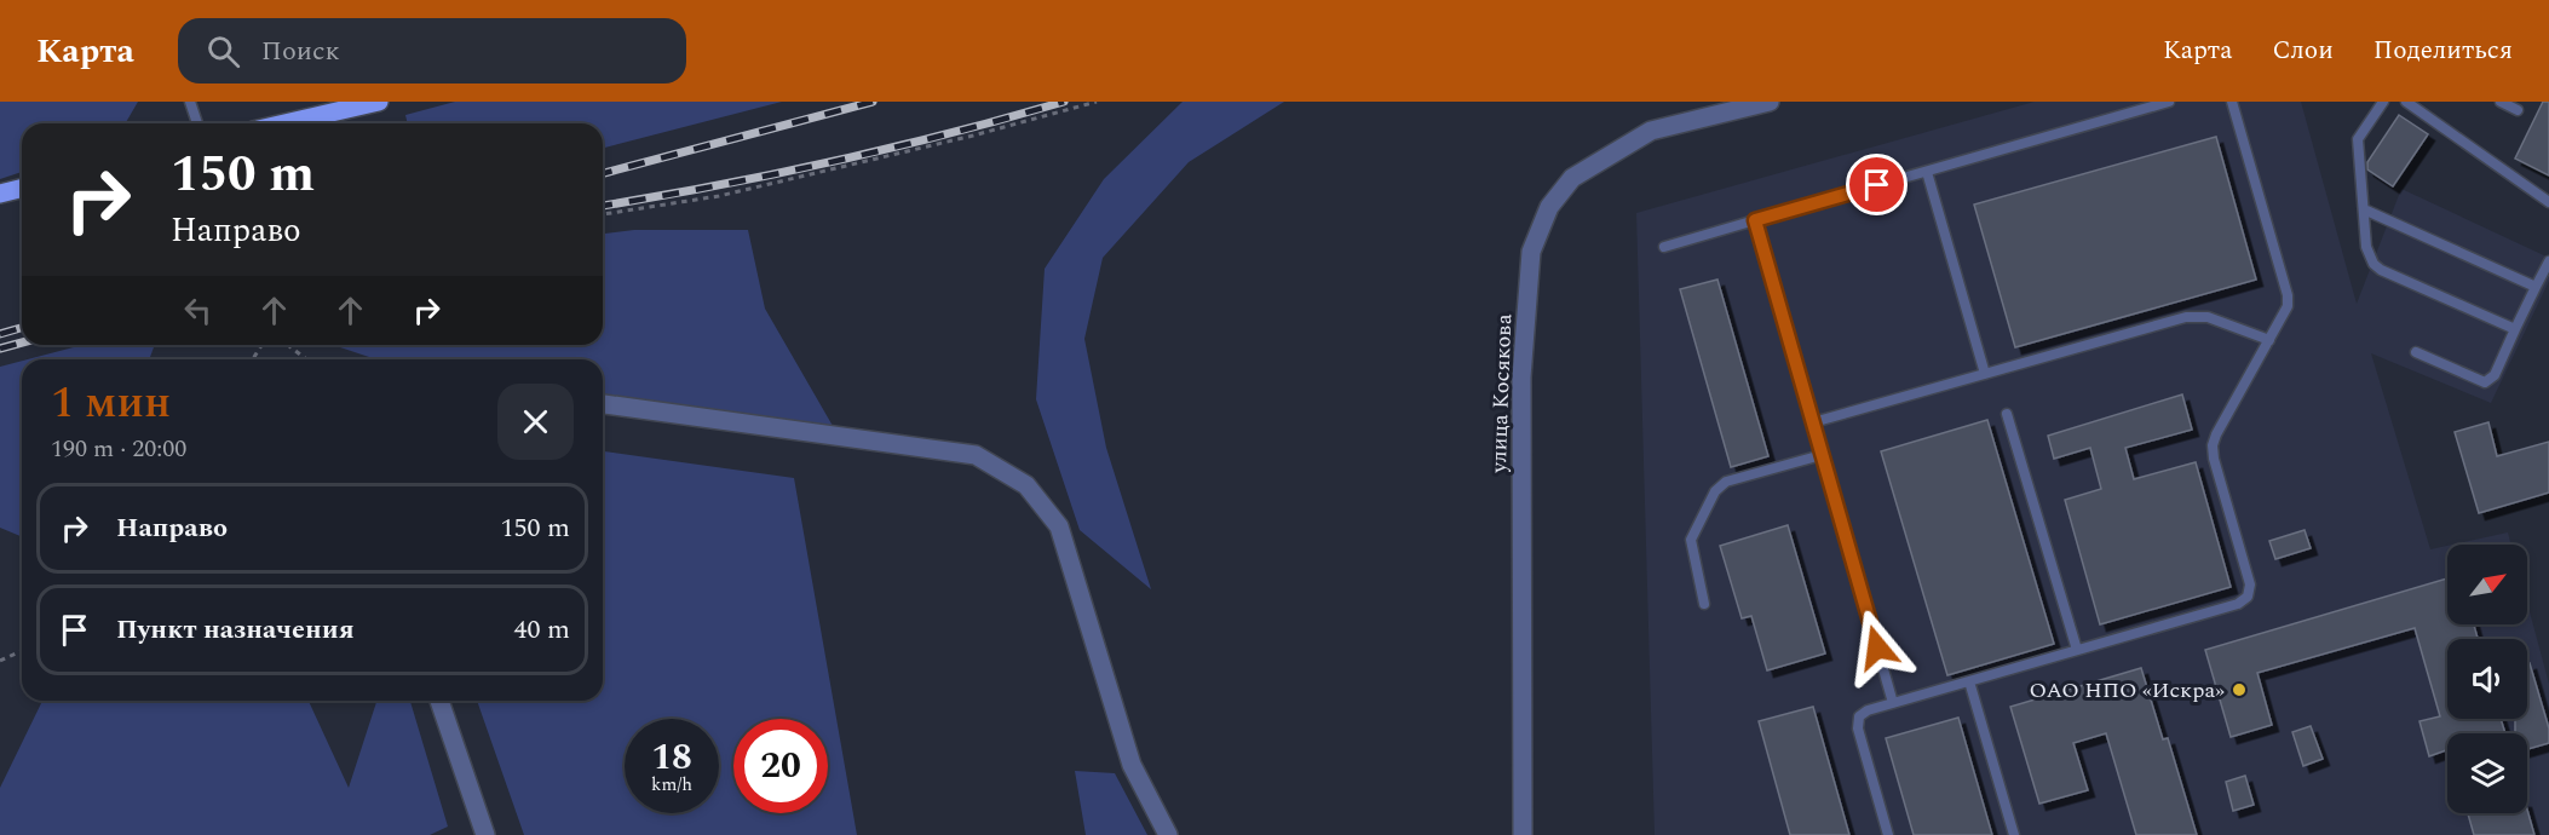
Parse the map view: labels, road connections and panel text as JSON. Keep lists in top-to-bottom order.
{
  "streets": {
    "street": ["улица Косякова"]
  },
  "places": ["ОАО НПО «Искра»"],
  "north": "top right",
  "page": {
    "header": "Карта",
    "search": "Поиск",
    "nav": ["Карта", "Слои", "Поделиться"],
    "turn": ["150 m", "Направо"],
    "heading": ["1 мин", "190 m · 20:00"],
    "list": [
      {
        "name": "Направо",
        "value": "150 m"
      },
      {
        "name": "Пункт назначения",
        "value": "40 m"
      }
    ],
    "speed": "18 km/h",
    "limit": "20"
  }
}
